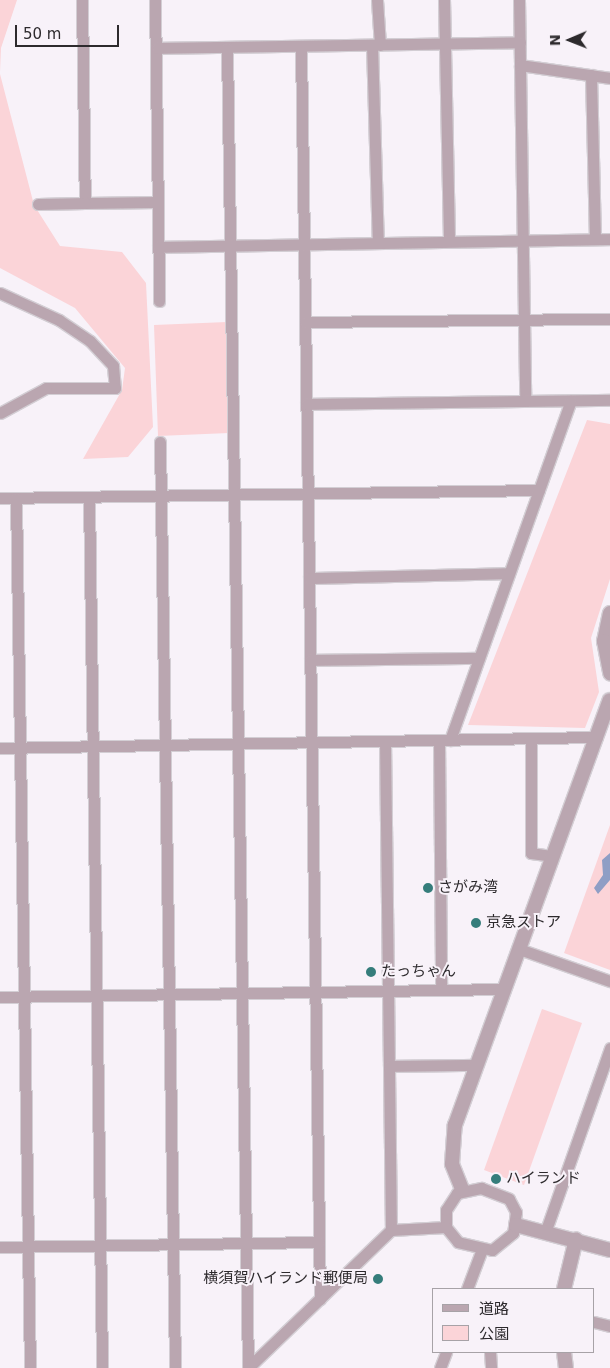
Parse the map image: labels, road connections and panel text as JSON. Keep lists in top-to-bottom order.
{
  "places": [
    "さがみ湾",
    "京急ストア",
    "たっちゃん",
    "ハイランド",
    "横須賀ハイランド郵便局"
  ],
  "legend": ["道路", "公園"],
  "scale_bar": "50 m",
  "north": "left"
}
